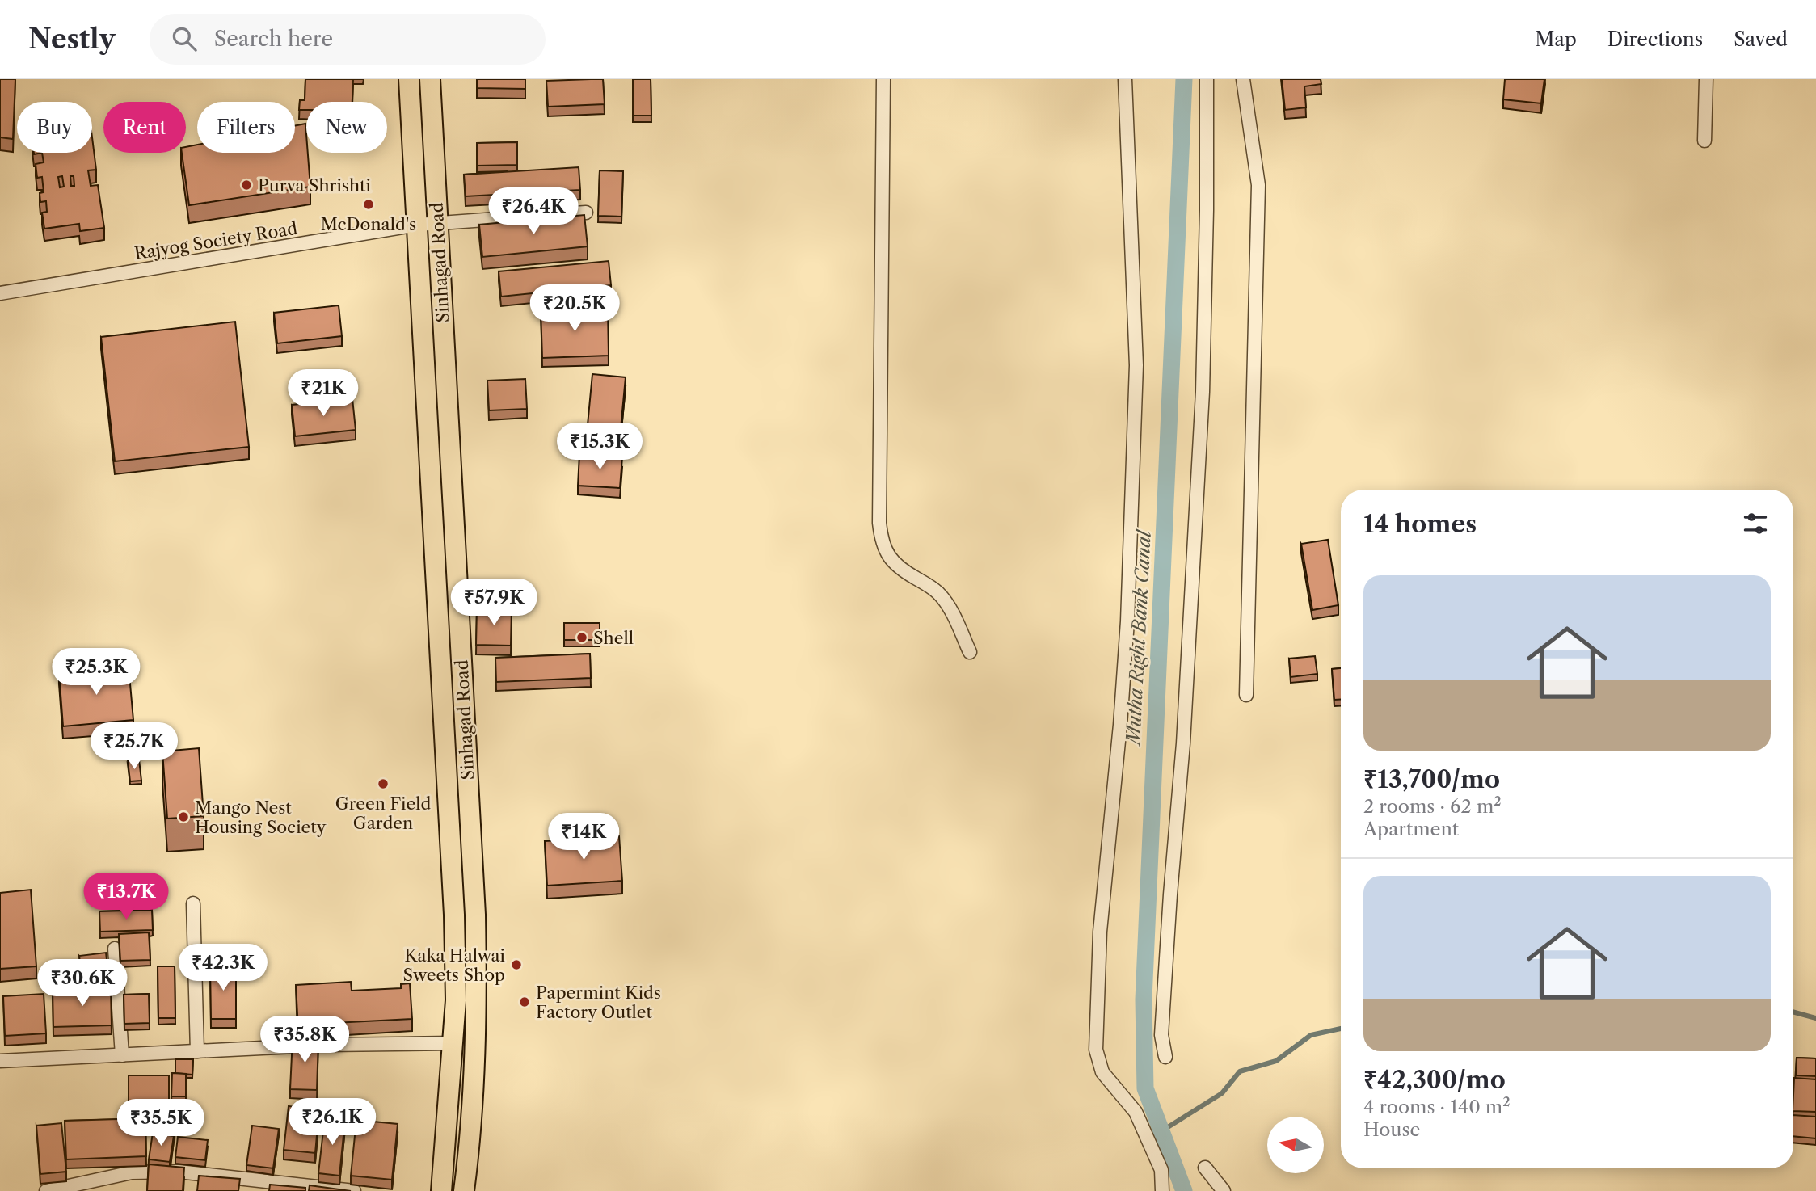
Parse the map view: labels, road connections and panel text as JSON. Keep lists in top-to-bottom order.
{
  "streets": {
    "main road": ["Sinhagad Road"],
    "street": ["Rajyog Society Road"]
  },
  "crossings": [
    ["Rajyog Society Road", "Sinhagad Road"]
  ],
  "water": ["Mutha Right Bank Canal"],
  "places": [
    "Purva Shrishti",
    "McDonald's",
    "Shell",
    "Green Field Garden",
    "Mango Nest Housing Society",
    "Kaka Halwai Sweets Shop",
    "Papermint Kids Factory Outlet"
  ],
  "north": "left",
  "page": {
    "header": "Nestly",
    "search": "Search here",
    "nav": ["Map", "Directions", "Saved"],
    "chip": [
      "Buy",
      "Rent",
      "Filters",
      "New"
    ],
    "price": [
      "₹26.4K",
      "₹20.5K",
      "₹21K",
      "₹15.3K",
      "₹57.9K",
      "₹25.3K",
      "₹25.7K",
      "₹14K",
      "₹13.7K",
      "₹42.3K",
      "₹30.6K",
      "₹35.8K",
      "₹26.1K",
      "₹35.5K"
    ],
    "heading": "14 homes",
    "list": [
      {
        "name": "₹13,700/mo",
        "note": "2 rooms · 62 m² · Apartment"
      },
      {
        "name": "₹42,300/mo",
        "note": "4 rooms · 140 m² · House"
      }
    ]
  }
}
